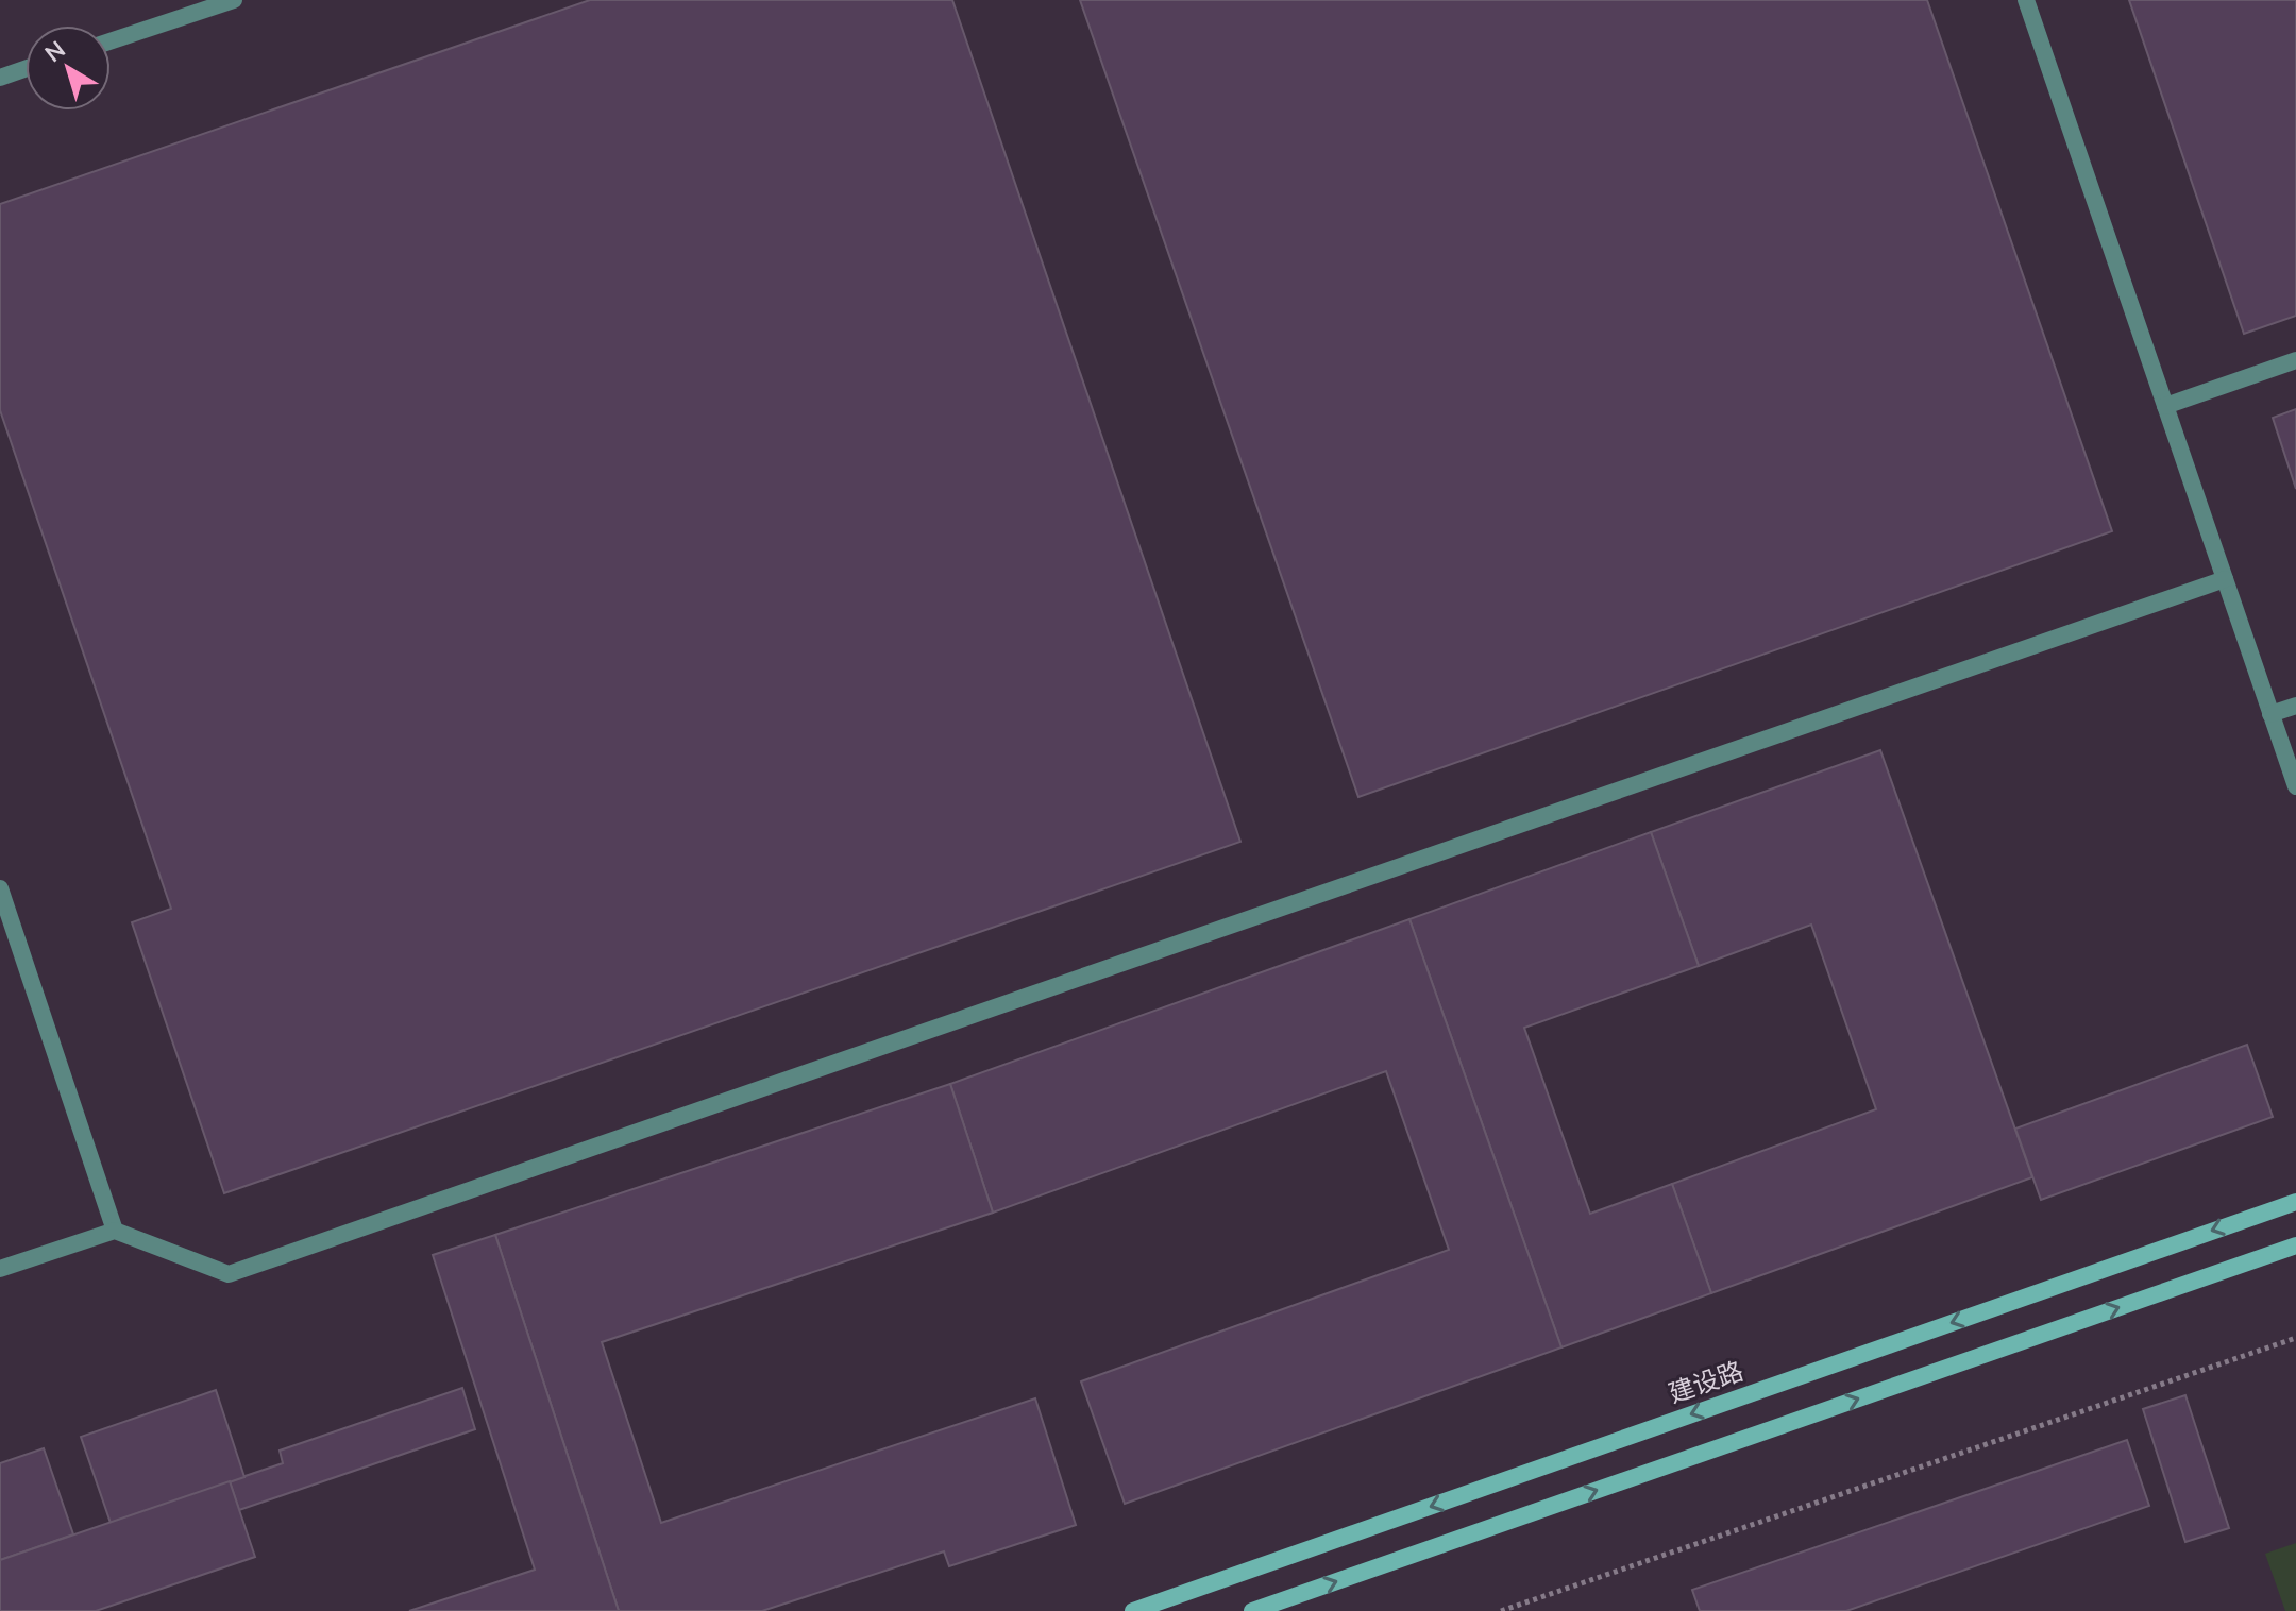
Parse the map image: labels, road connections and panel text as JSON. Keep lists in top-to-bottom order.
{
  "streets": {
    "street": ["建设路"]
  },
  "north": "top left"
}
